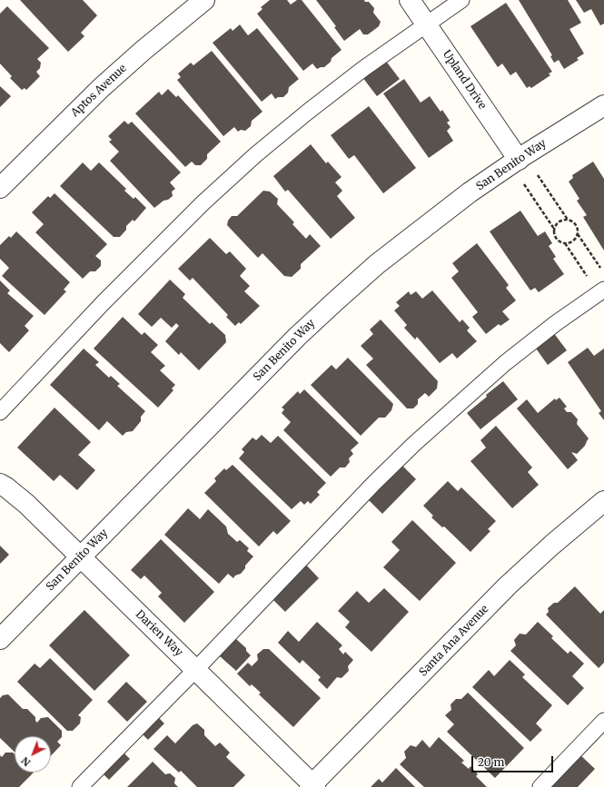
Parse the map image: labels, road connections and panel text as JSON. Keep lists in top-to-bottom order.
{
  "streets": {
    "street": [
      "Upland Drive",
      "Aptos Avenue",
      "San Benito Way",
      "Darien Way",
      "Santa Ana Avenue"
    ]
  },
  "crossings": [
    ["Upland Drive", "San Benito Way"],
    ["San Benito Way", "Darien Way"],
    ["Darien Way", "Santa Ana Avenue"]
  ],
  "scale_bar": "20 m",
  "north": "bottom left"
}
